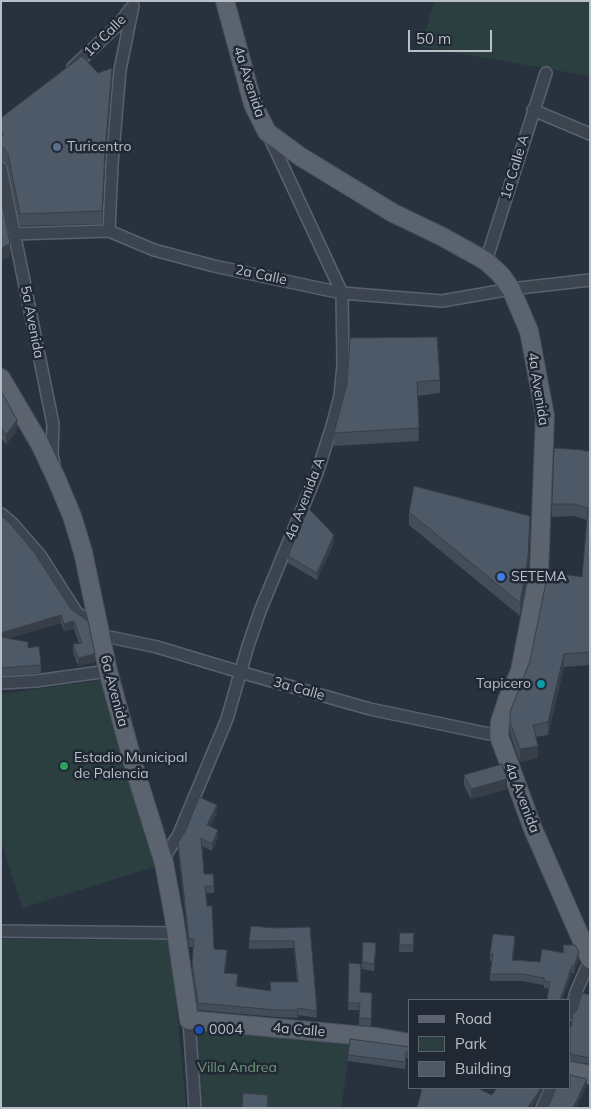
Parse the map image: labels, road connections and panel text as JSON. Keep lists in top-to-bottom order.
{
  "streets": {
    "main road": ["4a Avenida", "6a Avenida", "4a Calle"],
    "street": [
      "1a Calle",
      "1a Calle A",
      "2a Calle",
      "5a Avenida",
      "4a Avenida A",
      "3a Calle"
    ]
  },
  "crossings": [
    ["4a Avenida", "1a Calle A"],
    ["4a Avenida", "2a Calle"],
    ["4a Avenida", "4a Avenida A"],
    ["4a Avenida", "3a Calle"],
    ["2a Calle", "5a Avenida"],
    ["2a Calle", "4a Avenida A"],
    ["5a Avenida", "6a Avenida"],
    ["4a Avenida A", "3a Calle"],
    ["4a Avenida A", "6a Avenida"],
    ["3a Calle", "6a Avenida"],
    ["6a Avenida", "4a Calle"]
  ],
  "parks": ["Villa Andrea"],
  "places": [
    "Turicentro",
    "SETEMA",
    "Tapicero",
    "Estadio Municipal de Palencia",
    "0004"
  ],
  "legend": ["Road", "Park", "Building"],
  "scale_bar": "50 m"
}
